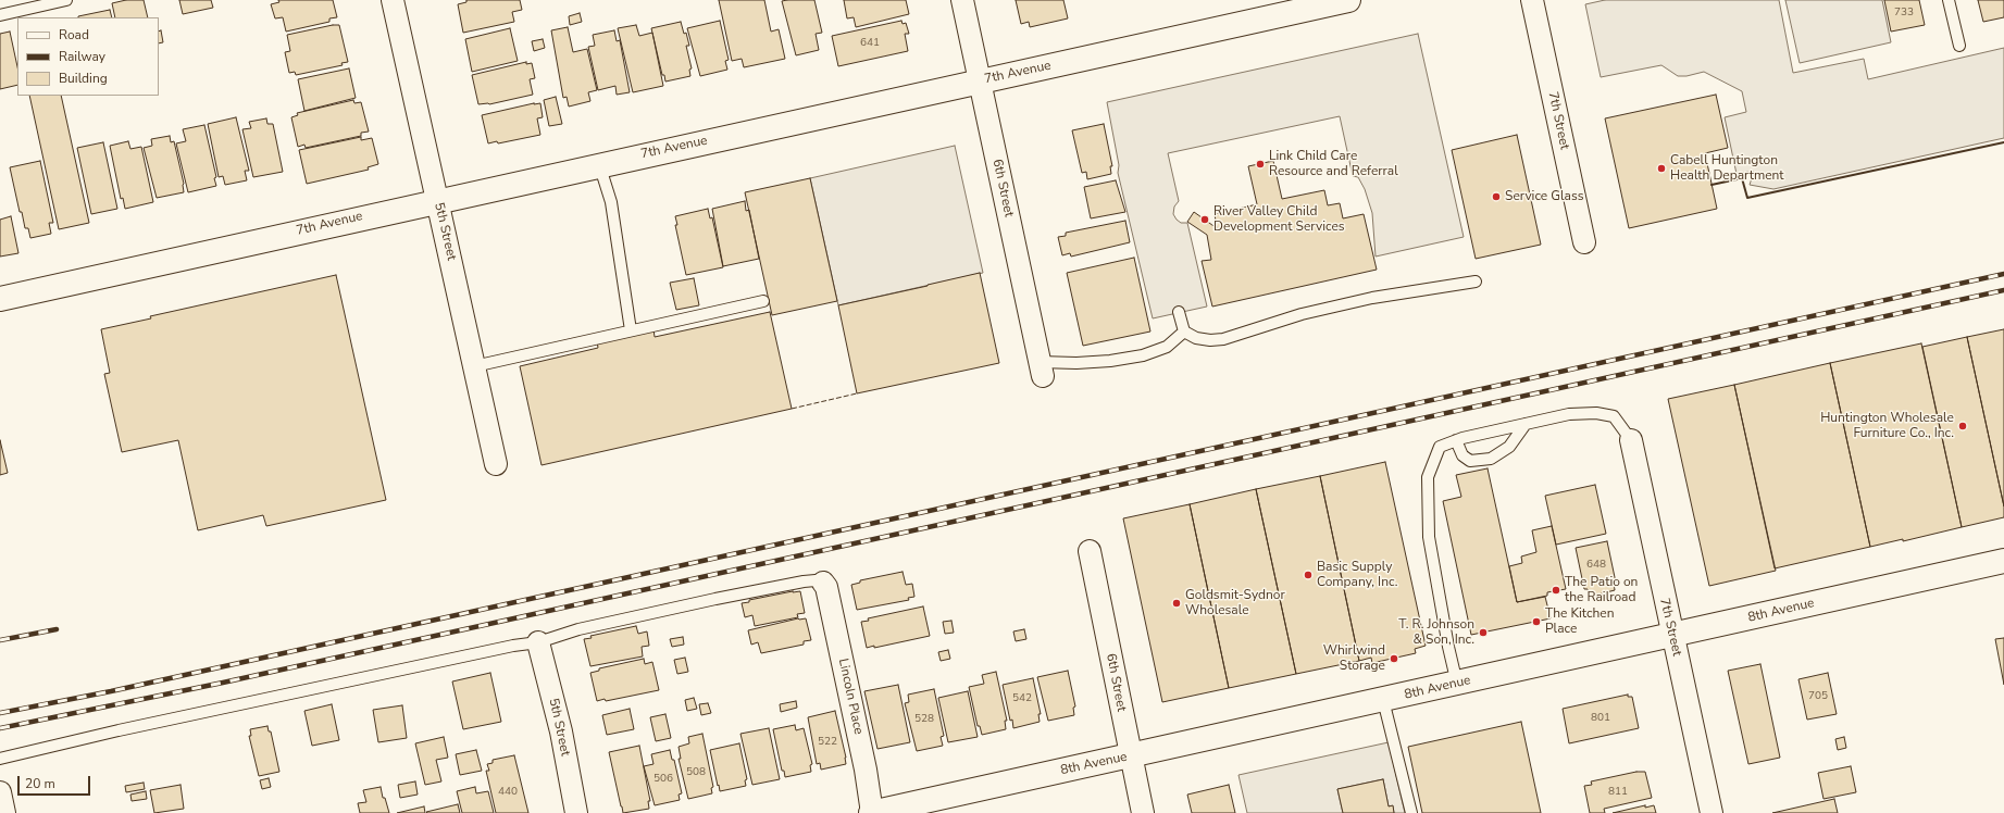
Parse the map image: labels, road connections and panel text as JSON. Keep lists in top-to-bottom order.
{
  "streets": {
    "street": [
      "7th Avenue",
      "7th Street",
      "6th Street",
      "5th Street",
      "8th Avenue",
      "Lincoln Place"
    ]
  },
  "crossings": [
    ["7th Avenue", "6th Street"],
    ["7th Avenue", "5th Street"],
    ["7th Street", "8th Avenue"],
    ["6th Street", "8th Avenue"],
    ["8th Avenue", "Lincoln Place"]
  ],
  "places": [
    "Link Child Care Resource and Referral",
    "Cabell Huntington Health Department",
    "Service Glass",
    "River Valley Child Development Services",
    "Huntington Wholesale Furniture Co., Inc.",
    "Basic Supply Company, Inc.",
    "The Patio on the Railroad",
    "Goldsmit-Sydnor Wholesale",
    "The Kitchen Place",
    "T. R. Johnson & Son, Inc.",
    "Whirlwind Storage"
  ],
  "house_numbers": [
    "733",
    "641",
    "648",
    "705",
    "542",
    "801",
    "528",
    "522",
    "508",
    "506",
    "440",
    "811"
  ],
  "legend": ["Road", "Railway", "Building"],
  "scale_bar": "20 m"
}
